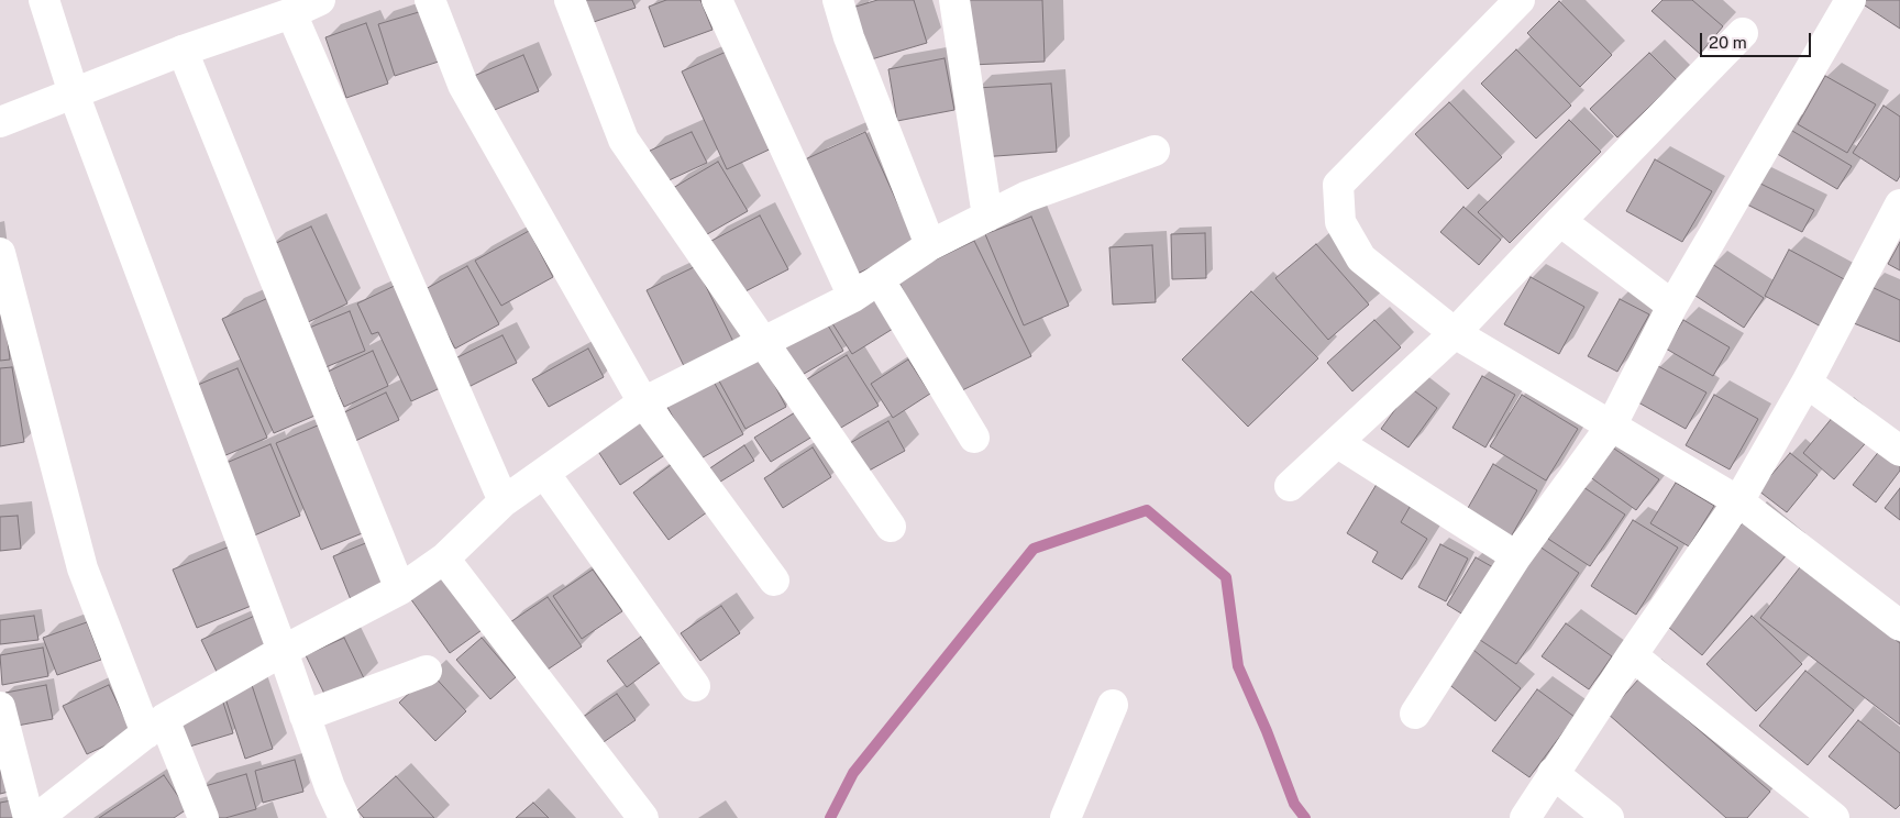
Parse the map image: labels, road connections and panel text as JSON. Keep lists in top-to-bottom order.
{
  "scale_bar": "20 m"
}
